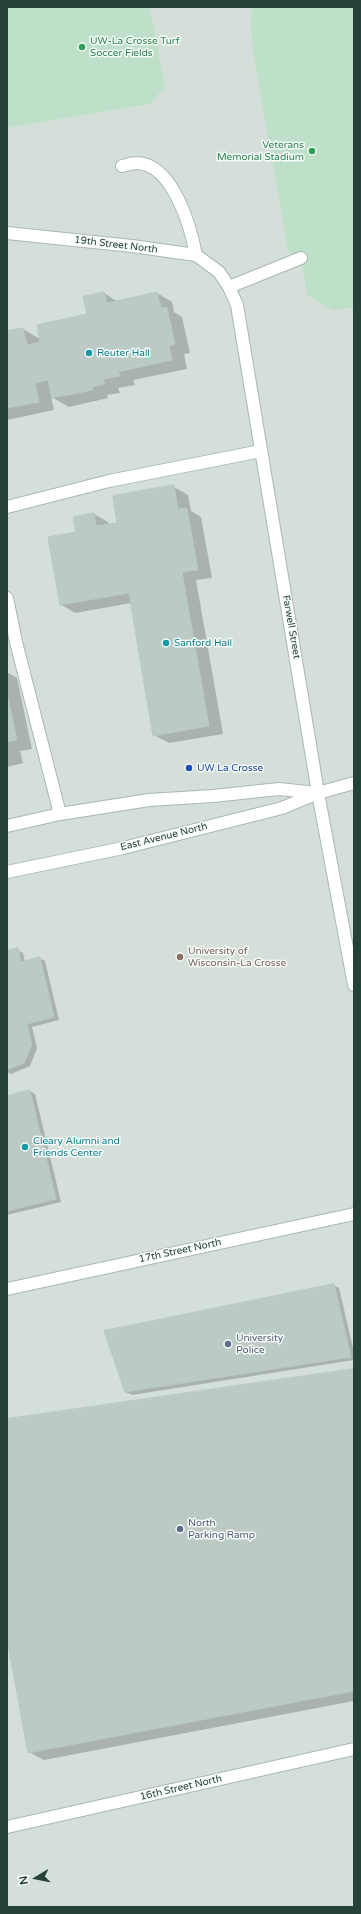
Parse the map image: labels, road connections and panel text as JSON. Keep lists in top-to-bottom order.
{
  "streets": {
    "street": [
      "19th Street North",
      "Farwell Street",
      "East Avenue North",
      "17th Street North",
      "16th Street North"
    ]
  },
  "crossings": [
    ["19th Street North", "Farwell Street"],
    ["Farwell Street", "East Avenue North"]
  ],
  "places": [
    "UW-La Crosse Turf Soccer Fields",
    "Veterans Memorial Stadium",
    "Reuter Hall",
    "Sanford Hall",
    "UW La Crosse",
    "University of Wisconsin-La Crosse",
    "Cleary Alumni and Friends Center",
    "University Police",
    "North Parking Ramp"
  ],
  "north": "left"
}
